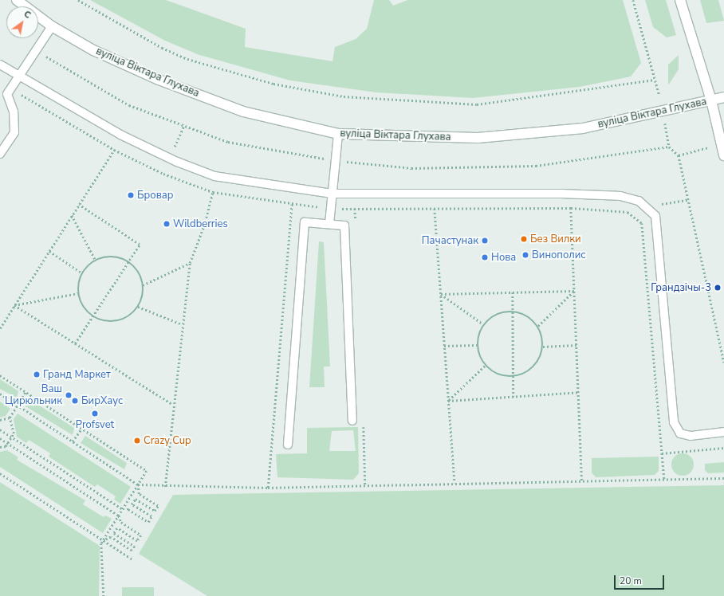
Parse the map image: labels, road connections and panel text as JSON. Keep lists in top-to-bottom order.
{
  "streets": {
    "street": ["вуліца Віктара Глухава"]
  },
  "places": [
    "Бровар",
    "Wildberries",
    "Без Вилки",
    "Пачастунак",
    "Винополис",
    "Нова",
    "Грандзічы-3",
    "Гранд Маркет",
    "Ваш Цирюльник",
    "БирХаус",
    "Profsvet",
    "Crazy Cup"
  ],
  "scale_bar": "20 m",
  "north": "top right"
}
